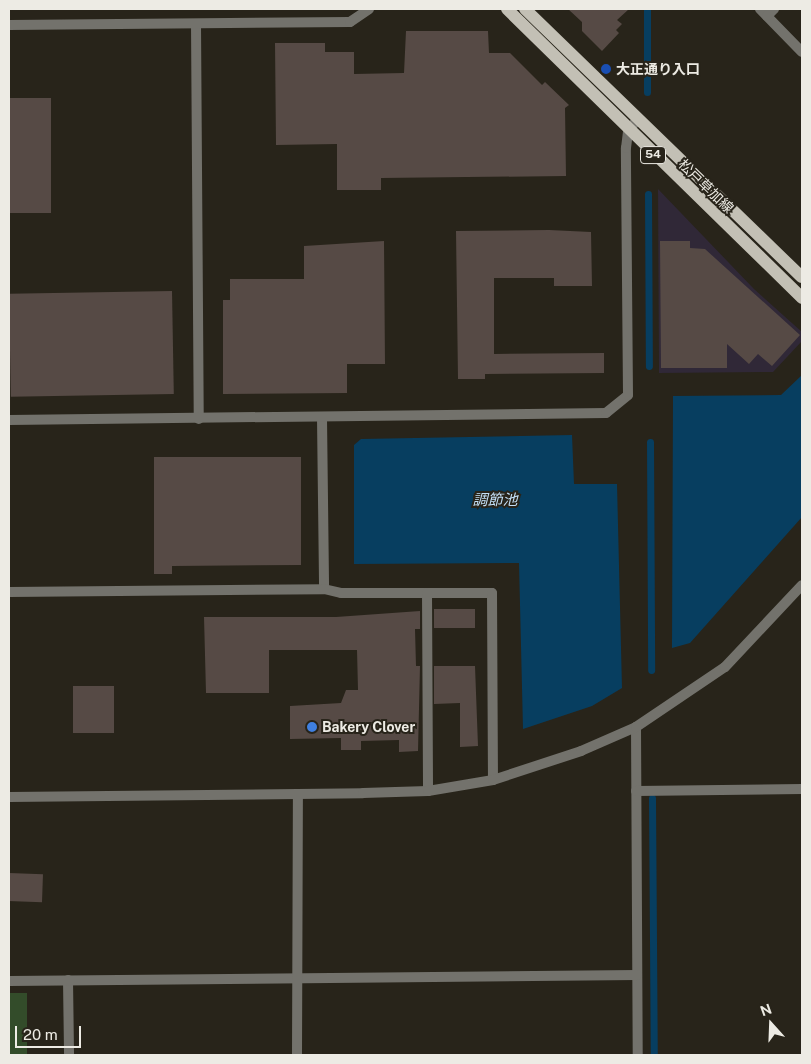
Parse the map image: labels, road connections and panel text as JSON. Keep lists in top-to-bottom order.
{
  "streets": {
    "main road": ["54", "松戸草加線"]
  },
  "water": ["調節池"],
  "places": ["大正通り入口", "Bakery Clover"],
  "scale_bar": "20 m",
  "north": "top"
}
